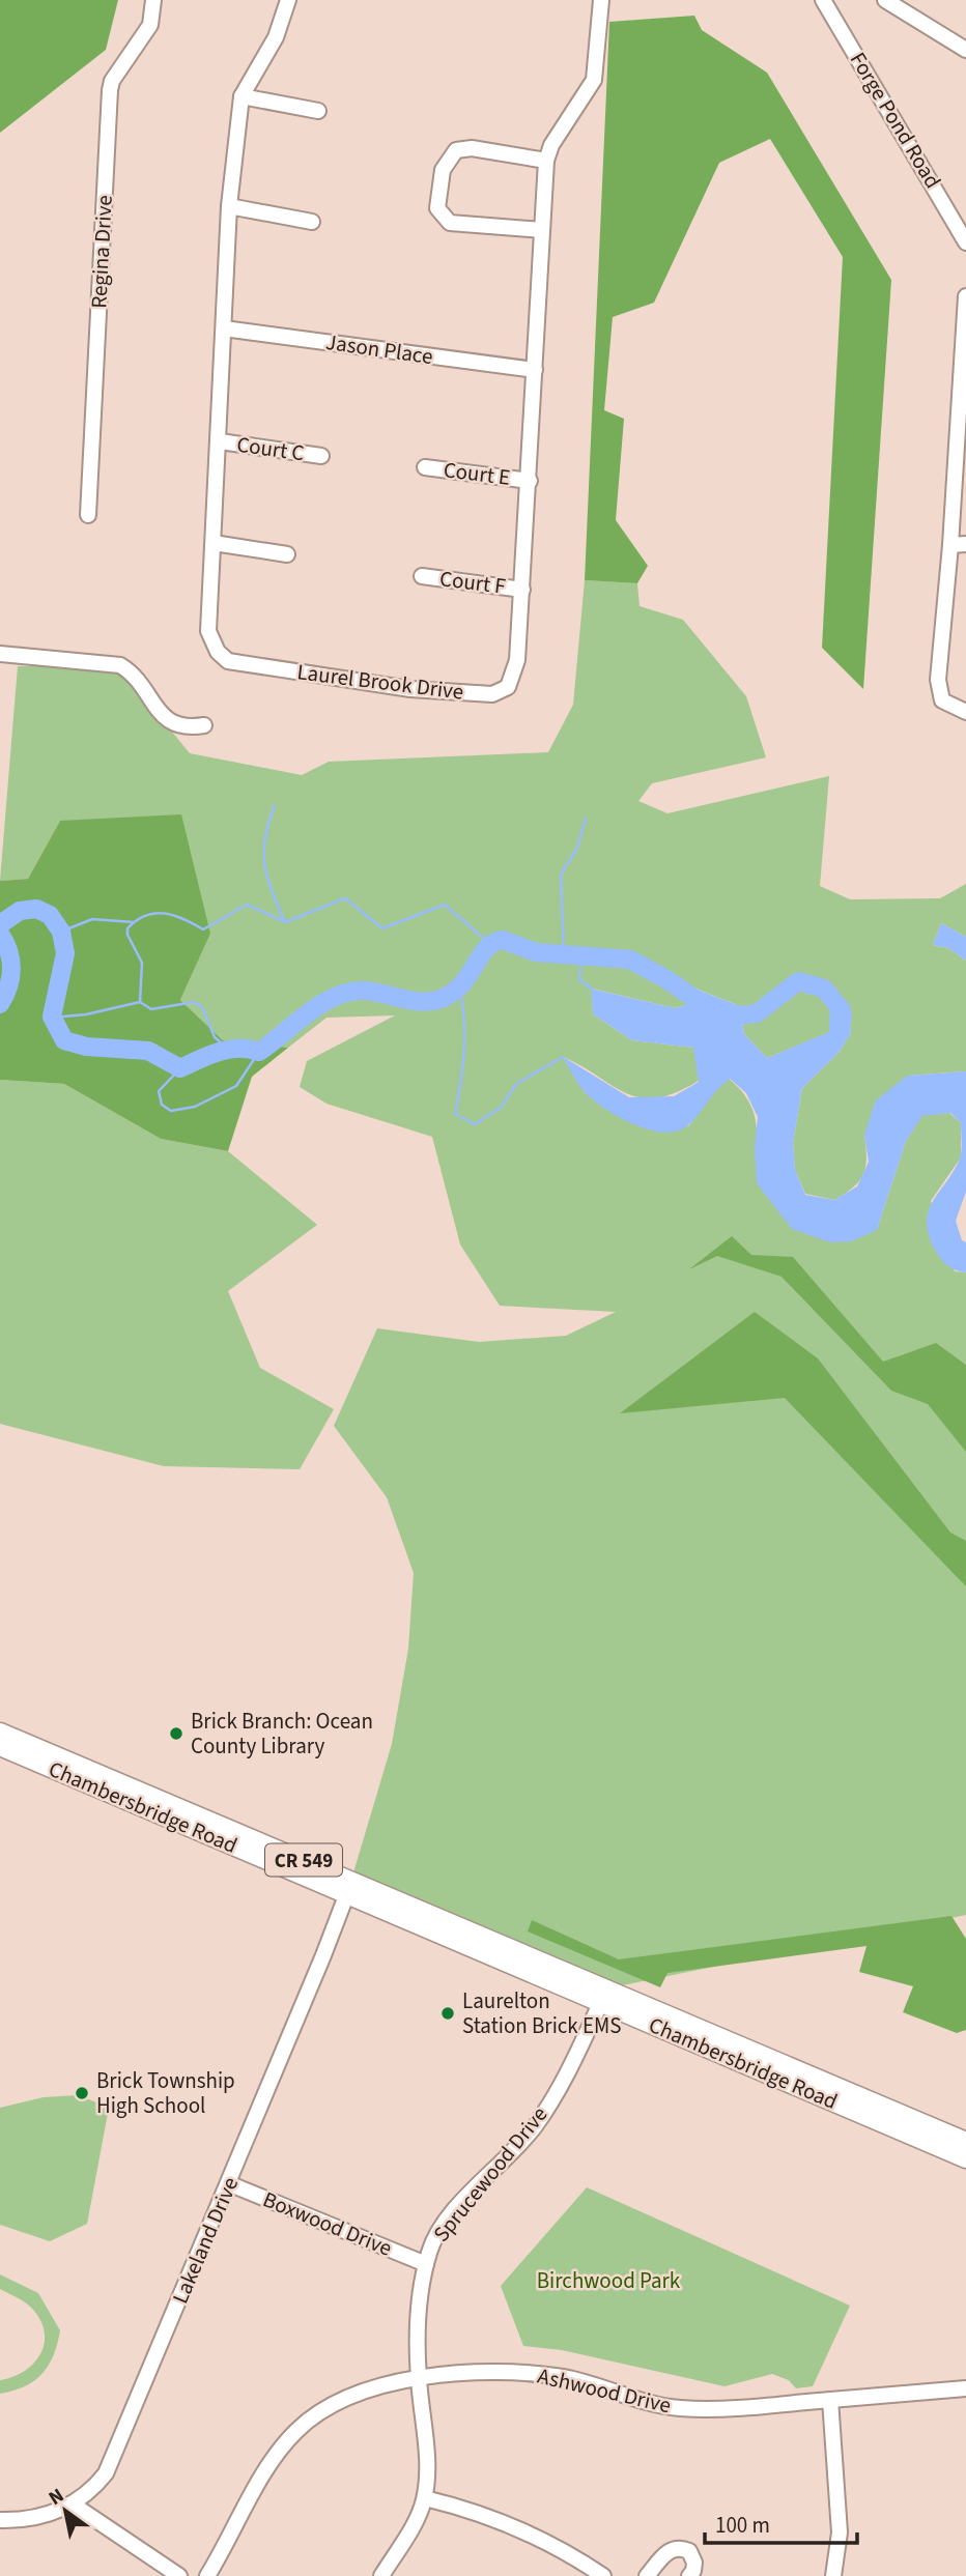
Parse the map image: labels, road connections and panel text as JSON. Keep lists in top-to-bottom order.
{
  "streets": {
    "main road": ["Chambersbridge Road", "CR 549"],
    "street": [
      "Forge Pond Road",
      "Regina Drive",
      "Jason Place",
      "Court C",
      "Court E",
      "Court F",
      "Laurel Brook Drive",
      "Sprucewood Drive",
      "Boxwood Drive",
      "Lakeland Drive",
      "Ashwood Drive"
    ]
  },
  "crossings": [
    ["Jason Place", "Laurel Brook Drive"],
    ["Court C", "Laurel Brook Drive"],
    ["Court E", "Laurel Brook Drive"],
    ["Court F", "Laurel Brook Drive"],
    ["Chambersbridge Road", "Sprucewood Drive"],
    ["Chambersbridge Road", "Lakeland Drive"],
    ["Sprucewood Drive", "Boxwood Drive"],
    ["Sprucewood Drive", "Ashwood Drive"],
    ["Boxwood Drive", "Lakeland Drive"]
  ],
  "parks": ["Birchwood Park"],
  "places": ["Brick Branch: Ocean County Library", "Laurelton Station Brick EMS", "Brick Township High School"],
  "scale_bar": "100 m",
  "north": "top left"
}
